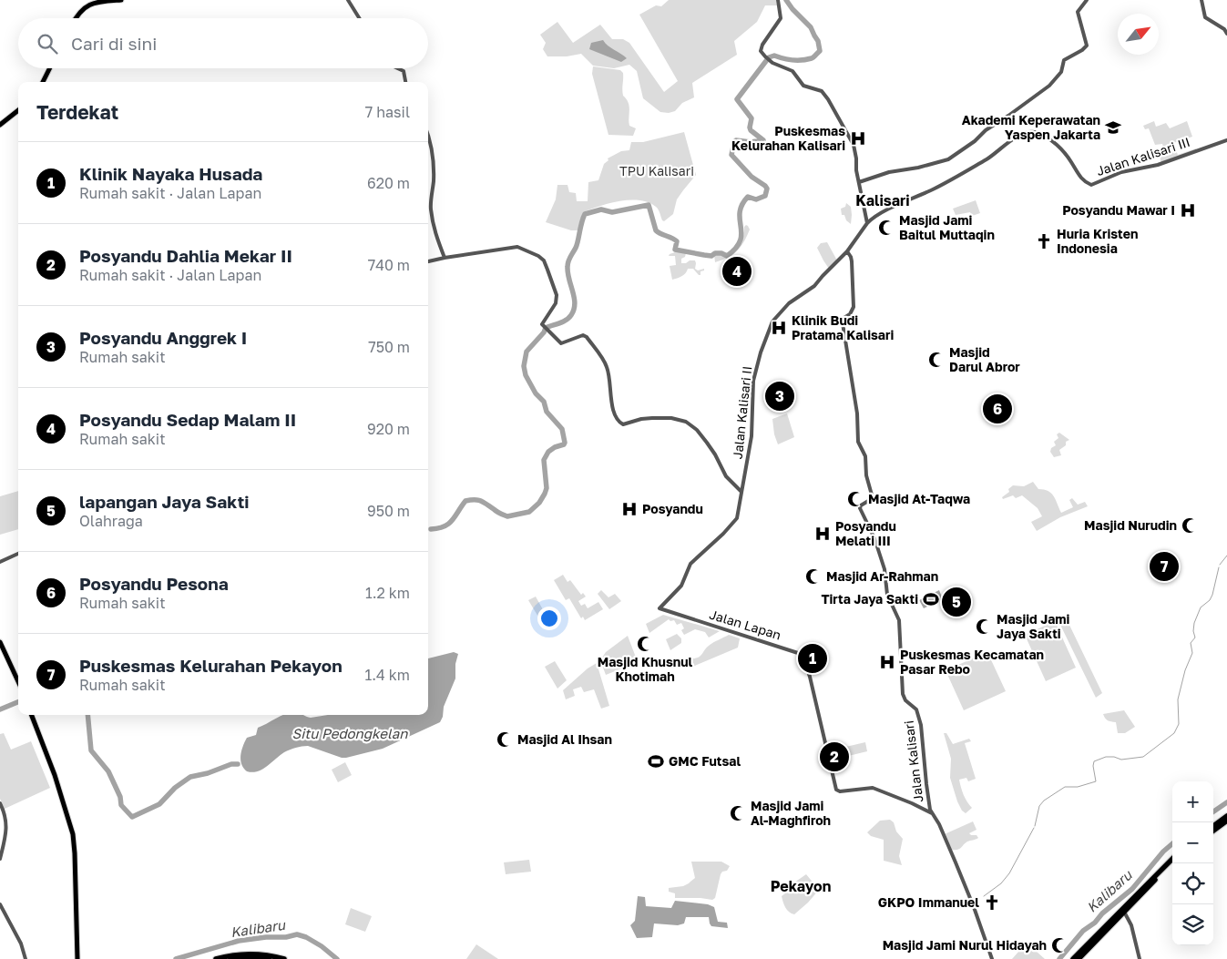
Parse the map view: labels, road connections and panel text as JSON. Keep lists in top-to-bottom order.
{
  "streets": {
    "street": [
      "Jalan Kalisari III",
      "Jalan Kalisari II",
      "Jalan Lapan",
      "Jalan Kalisari"
    ]
  },
  "crossings": [
    ["Jalan Kalisari III", "Jalan Kalisari II"],
    ["Jalan Kalisari II", "Jalan Lapan"],
    ["Jalan Kalisari II", "Jalan Kalisari"],
    ["Jalan Lapan", "Jalan Kalisari"]
  ],
  "districts": ["Kalisari", "Pekayon"],
  "water": ["Situ Pedongkelan", "Kalibaru"],
  "parks": ["TPU Kalisari"],
  "places": {
    "school or university": ["Akademi Keperawatan Yaspen Jakarta"],
    "hospital": [
      "Puskesmas Kelurahan Kalisari",
      "Posyandu Mawar I",
      "Klinik Budi Pratama Kalisari",
      "Posyandu",
      "Posyandu Melati III",
      "Puskesmas Kecamatan Pasar Rebo"
    ],
    "mosque": [
      "Masjid Jami Baitul Muttaqin",
      "Masjid Darul Abror",
      "Masjid At-Taqwa",
      "Masjid Nurudin",
      "Masjid Ar-Rahman",
      "Masjid Jami Jaya Sakti",
      "Masjid Khusnul Khotimah",
      "Masjid Al Ihsan",
      "Masjid Jami Al-Maghfiroh",
      "Masjid Jami Nurul Hidayah"
    ],
    "church": ["Huria Kristen Indonesia", "GKPO Immanuel"],
    "sports": ["Tirta Jaya Sakti", "GMC Futsal"]
  },
  "north": "top right",
  "page": {
    "search": "Cari di sini",
    "heading": ["Terdekat", "7 hasil"],
    "list": [
      {
        "mark": "1",
        "name": "Klinik Nayaka Husada",
        "note": "Rumah sakit · Jalan Lapan",
        "value": "620 m"
      },
      {
        "mark": "2",
        "name": "Posyandu Dahlia Mekar II",
        "note": "Rumah sakit · Jalan Lapan",
        "value": "740 m"
      },
      {
        "mark": "3",
        "name": "Posyandu Anggrek I",
        "note": "Rumah sakit",
        "value": "750 m"
      },
      {
        "mark": "4",
        "name": "Posyandu Sedap Malam II",
        "note": "Rumah sakit",
        "value": "920 m"
      },
      {
        "mark": "5",
        "name": "lapangan Jaya Sakti",
        "note": "Olahraga",
        "value": "950 m"
      },
      {
        "mark": "6",
        "name": "Posyandu Pesona",
        "note": "Rumah sakit",
        "value": "1.2 km"
      },
      {
        "mark": "7",
        "name": "Puskesmas Kelurahan Pekayon",
        "note": "Rumah sakit",
        "value": "1.4 km"
      }
    ],
    "pins": [
      "4",
      "3",
      "6",
      "7",
      "5",
      "1",
      "2"
    ],
    "map_buttons": ["+", "−"]
  }
}
